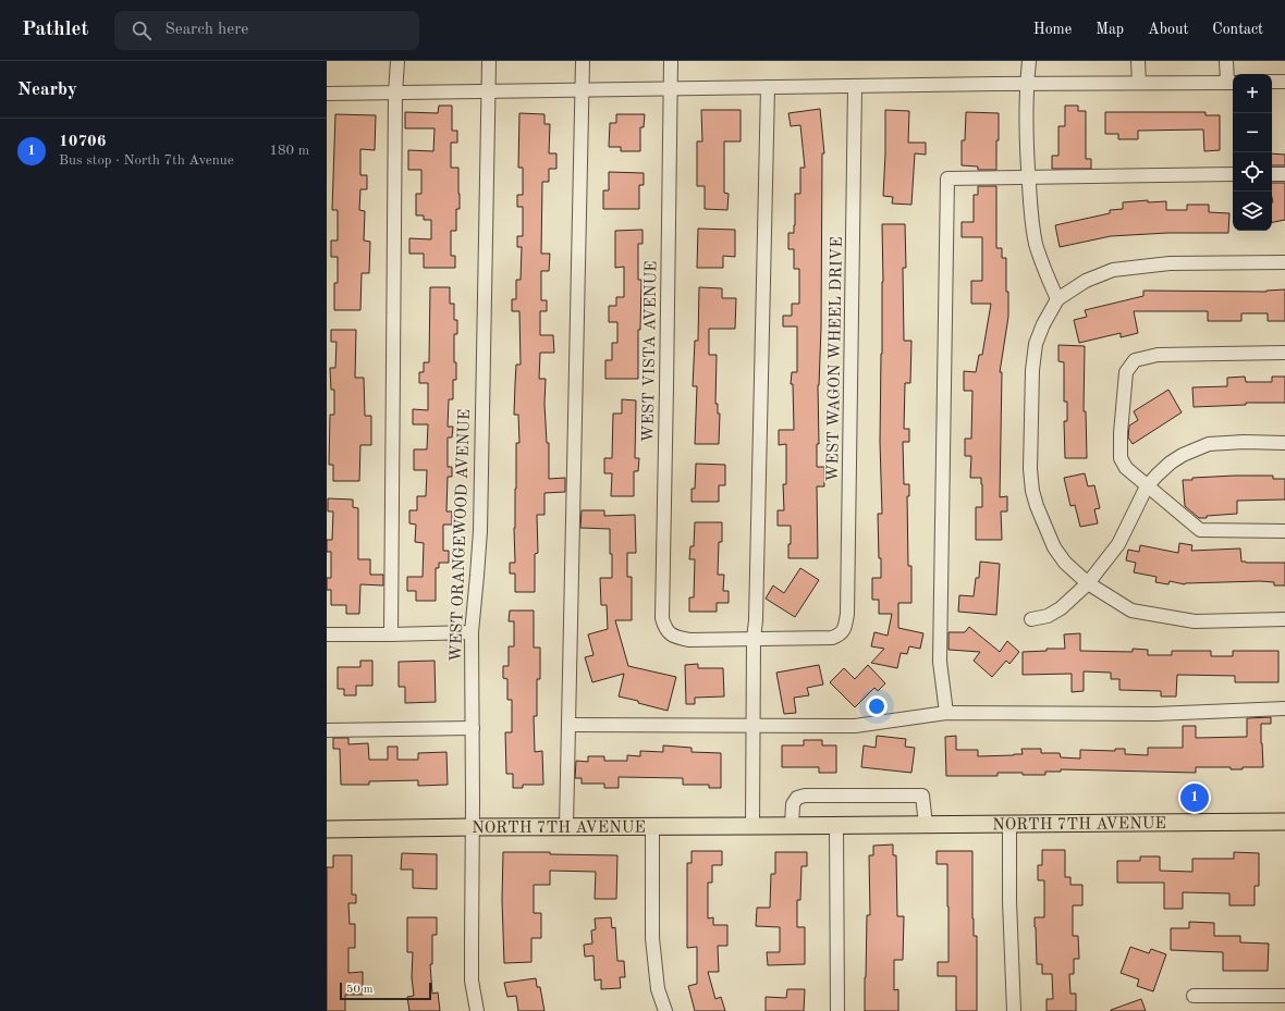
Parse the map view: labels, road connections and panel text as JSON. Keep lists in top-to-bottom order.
{
  "streets": {
    "main road": ["NORTH 7TH AVENUE"],
    "street": ["WEST VISTA AVENUE", "WEST WAGON WHEEL DRIVE", "WEST ORANGEWOOD AVENUE"]
  },
  "crossings": [
    ["WEST VISTA AVENUE", "WEST WAGON WHEEL DRIVE"],
    ["WEST ORANGEWOOD AVENUE", "NORTH 7TH AVENUE"]
  ],
  "scale_bar": "50 m",
  "page": {
    "header": "Pathlet",
    "search": "Search here",
    "nav": [
      "Home",
      "Map",
      "About",
      "Contact"
    ],
    "heading": "Nearby",
    "map_buttons": ["+", "−"],
    "list": [
      {
        "mark": "1",
        "name": "10706",
        "note": "Bus stop · North 7th Avenue",
        "value": "180 m"
      }
    ],
    "pins": "1",
    "scale": "50 m"
  }
}
